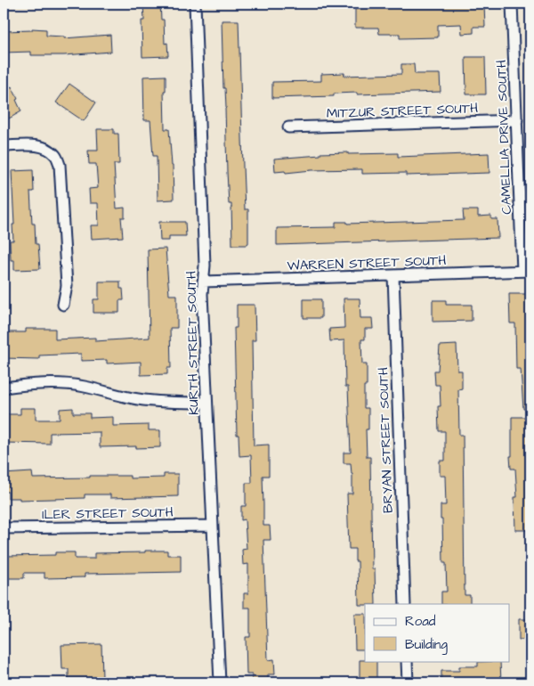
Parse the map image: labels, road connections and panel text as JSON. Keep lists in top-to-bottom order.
{
  "streets": {
    "street": [
      "MITZUR STREET SOUTH",
      "CAMELLIA DRIVE SOUTH",
      "WARREN STREET SOUTH",
      "KURTH STREET SOUTH",
      "BRYAN STREET SOUTH",
      "ILER STREET SOUTH"
    ]
  },
  "crossings": [
    ["MITZUR STREET SOUTH", "CAMELLIA DRIVE SOUTH"],
    ["CAMELLIA DRIVE SOUTH", "WARREN STREET SOUTH"],
    ["WARREN STREET SOUTH", "KURTH STREET SOUTH"],
    ["WARREN STREET SOUTH", "BRYAN STREET SOUTH"],
    ["KURTH STREET SOUTH", "ILER STREET SOUTH"]
  ],
  "legend": ["Road", "Building"]
}
